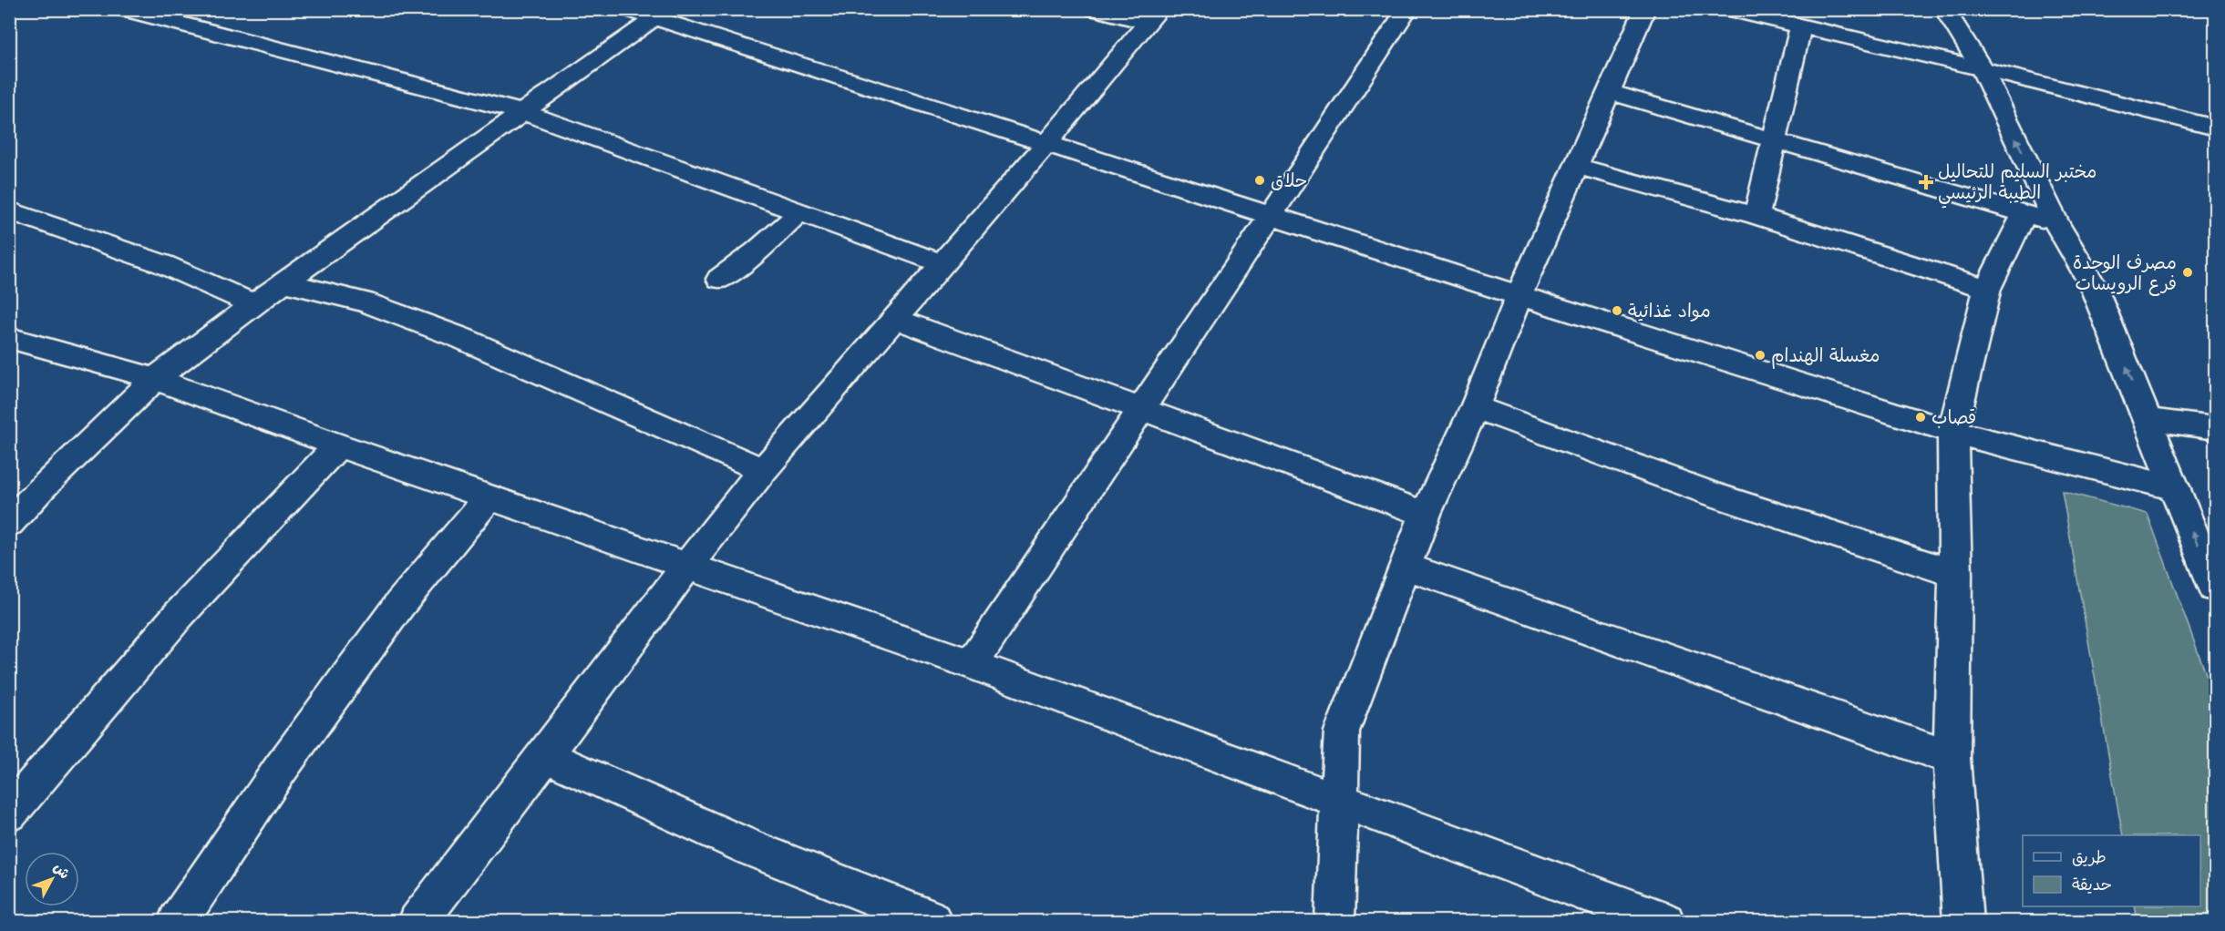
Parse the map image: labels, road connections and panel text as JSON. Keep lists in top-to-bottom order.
{
  "places": {
    "other": [
      "حلاق",
      "مصرف الوحدة فرع الرويسات",
      "مواد غذائية",
      "مغسلة الهندام",
      "قصاب"
    ],
    "health": ["مختبر السليم للتحاليل الطيبة الرئيسي"]
  },
  "legend": ["طريق", "حديقة"],
  "north": "top right"
}
